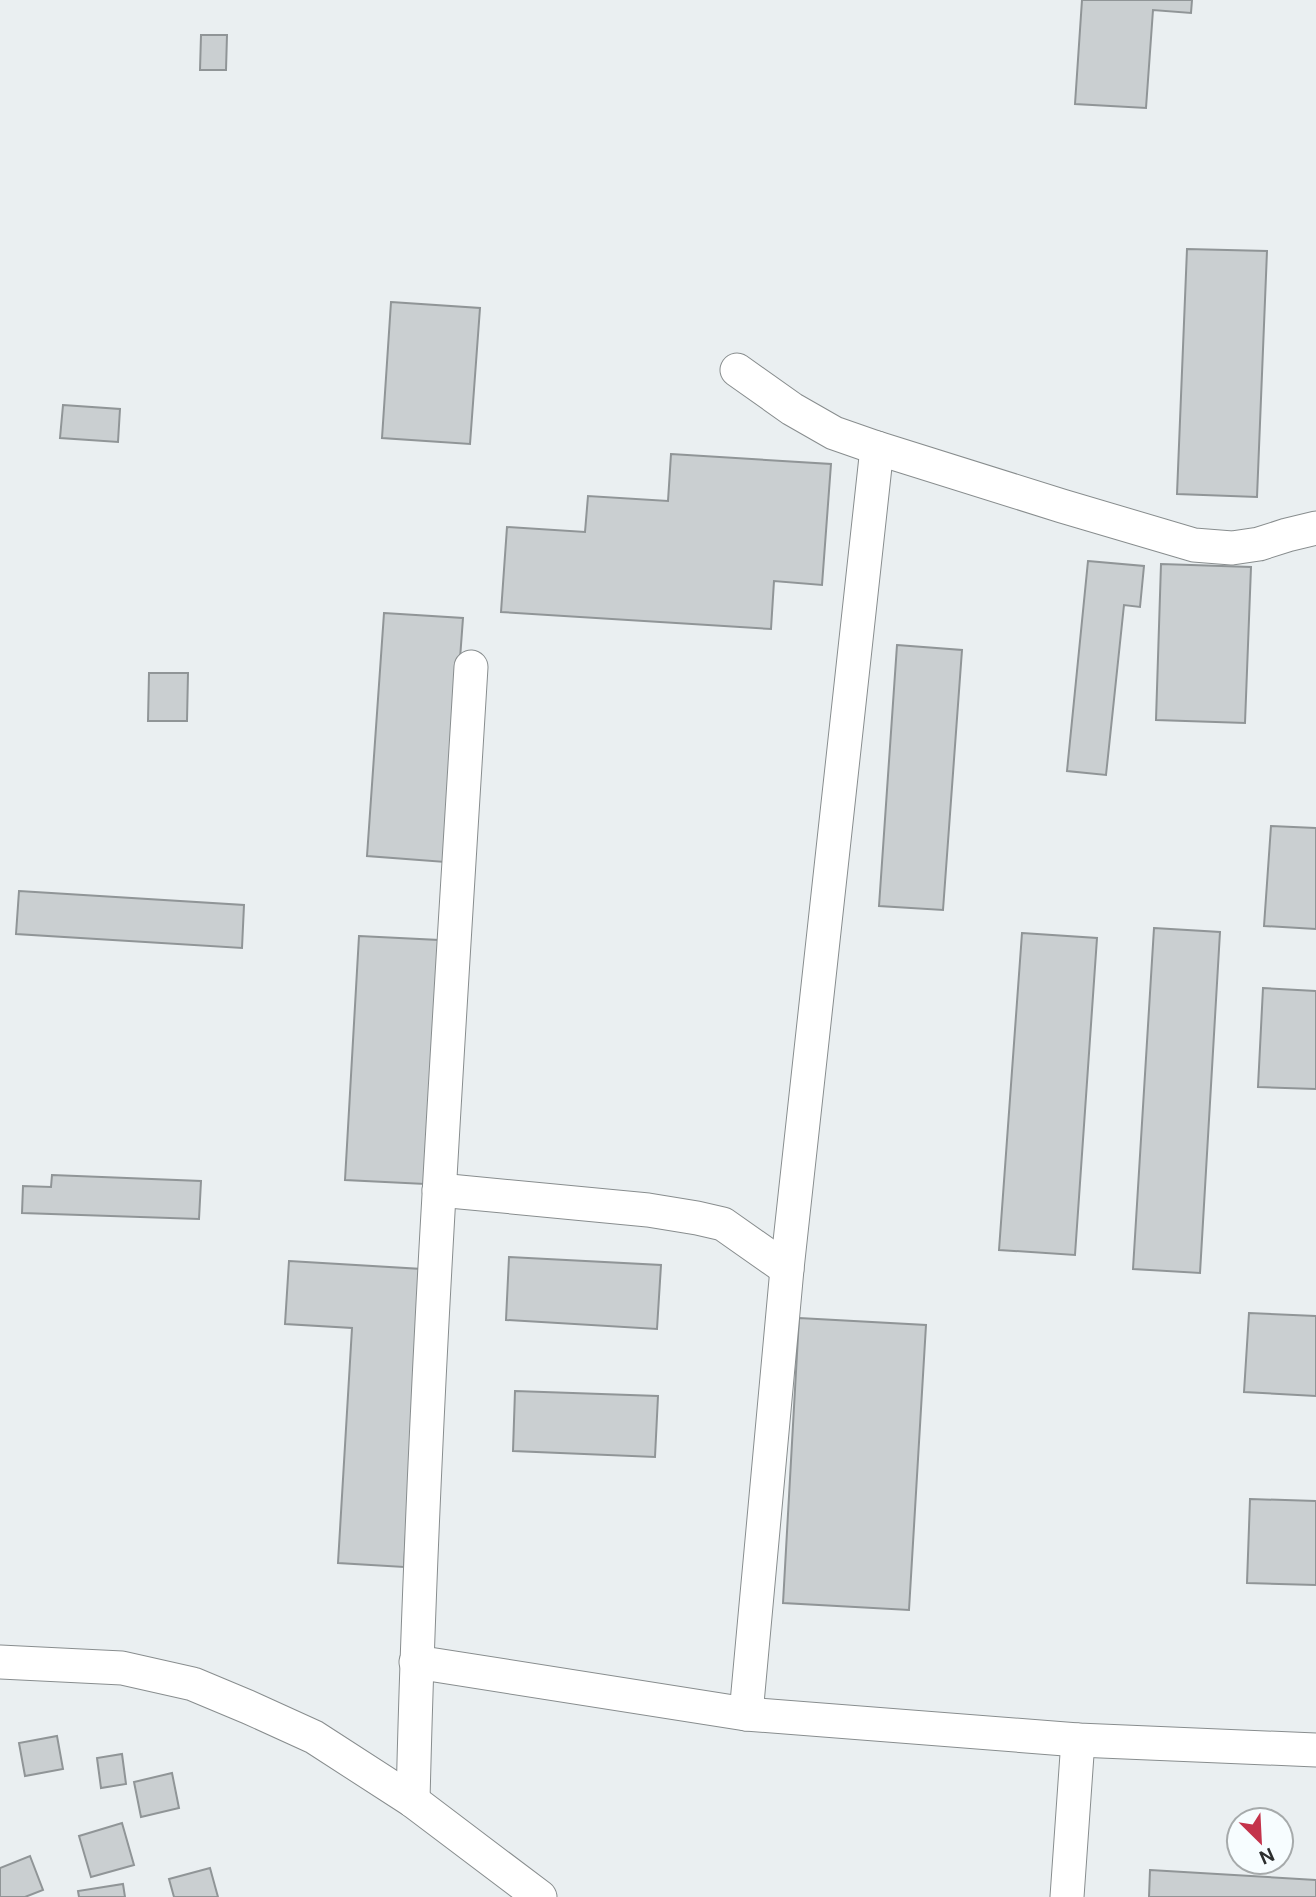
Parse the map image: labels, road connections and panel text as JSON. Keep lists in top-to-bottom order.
{
  "north": "bottom right"
}
